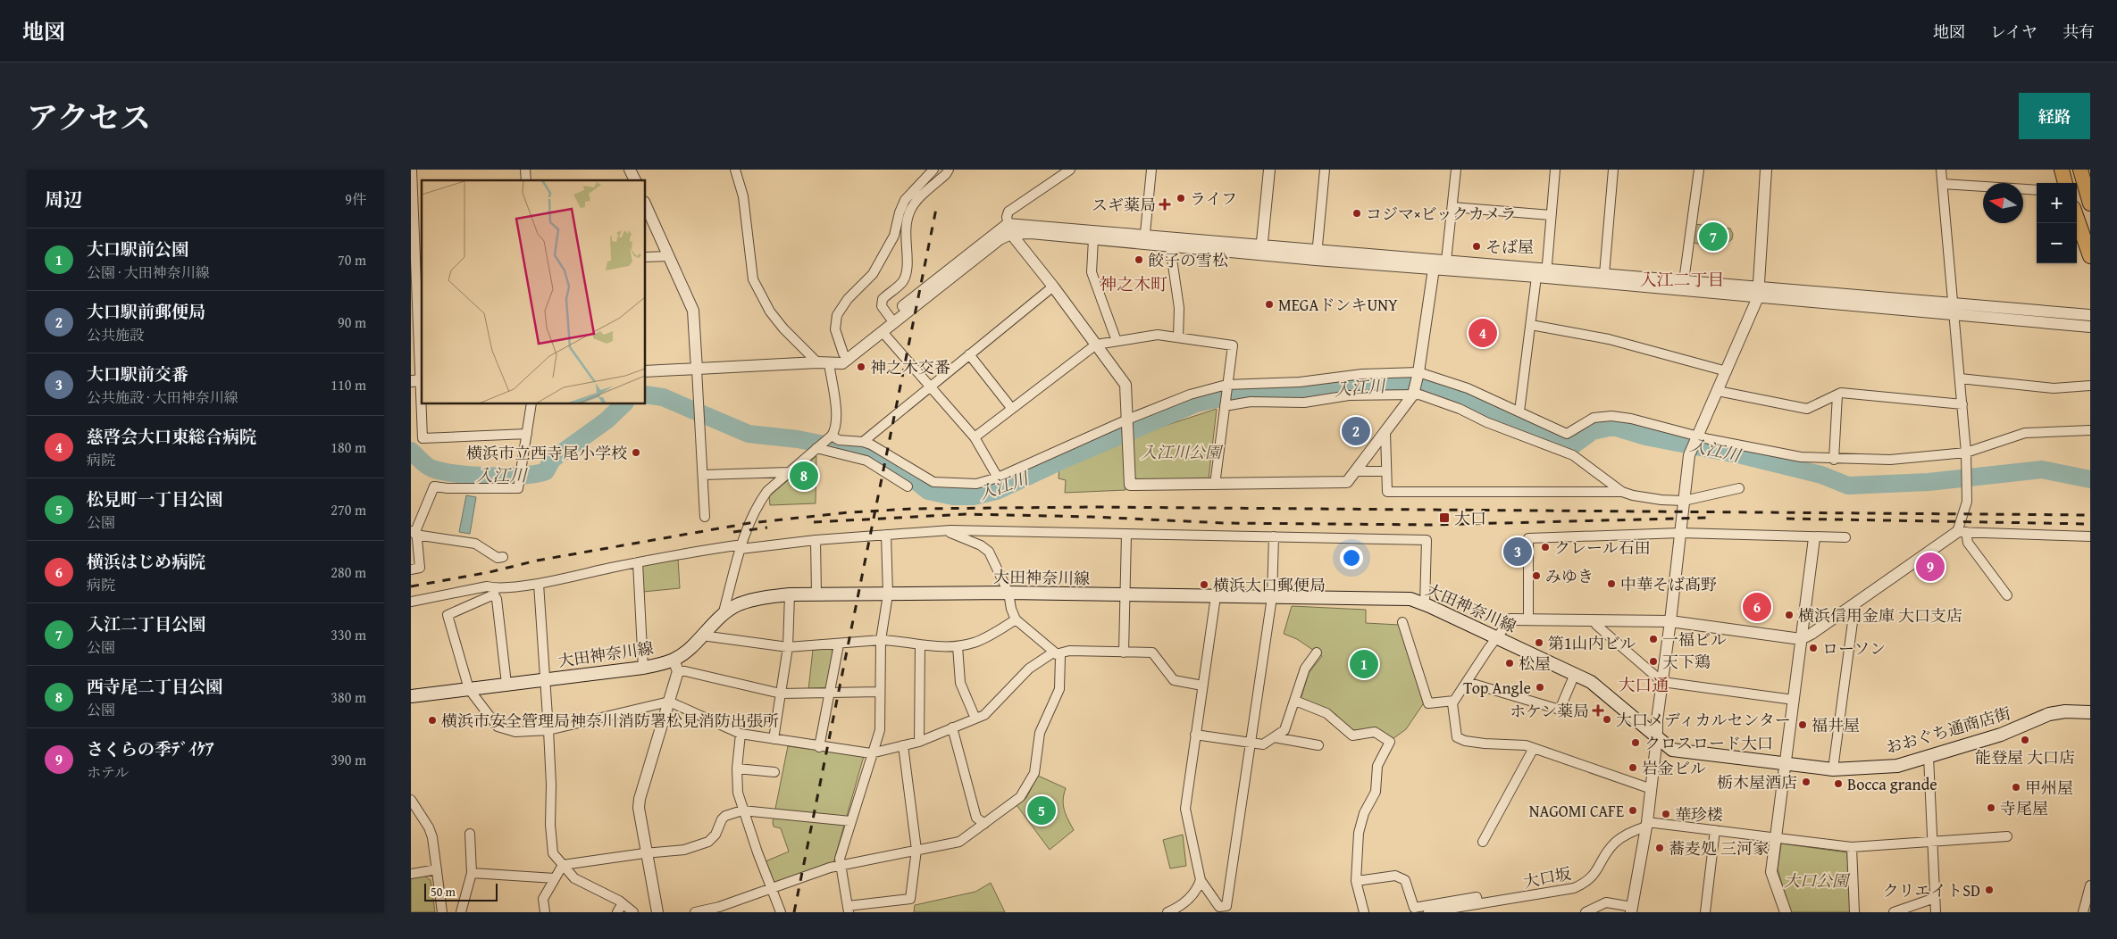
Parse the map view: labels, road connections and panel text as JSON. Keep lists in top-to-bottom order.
{
  "streets": {
    "main road": ["大田神奈川線", "おおぐち通商店街"],
    "street": ["大口坂"]
  },
  "crossings": [
    ["大田神奈川線", "おおぐち通商店街"]
  ],
  "districts": ["入江二丁目", "神之木町", "大口通"],
  "water": ["入江川"],
  "parks": ["入江川公園", "大口公園"],
  "places": {
    "other": [
      "ライフ",
      "コジマ×ビックカメラ",
      "そば屋",
      "餃子の雪松",
      "MEGAドンキUNY",
      "神之木交番",
      "横浜市立西寺尾小学校",
      "クレール石田",
      "みゆき",
      "中華そば髙野",
      "横浜大口郵便局",
      "横浜信用金庫 大口支店",
      "一福ビル",
      "第1山内ビル",
      "ローソン",
      "天下鶏",
      "松屋",
      "Top Angle",
      "大口メディカルセンター",
      "横浜市安全管理局神奈川消防署松見消防出張所",
      "福井屋",
      "能登屋 大口店",
      "クロスロード大口",
      "岩金ビル",
      "栃木屋酒店",
      "Bocca grande",
      "甲州屋",
      "寺尾屋",
      "NAGOMI CAFE",
      "華珍楼",
      "蕎麦処 三河家",
      "クリエイトSD"
    ],
    "health": ["スギ薬局", "ホケン薬局"],
    "transit": ["大口"]
  },
  "scale_bar": "50 m",
  "north": "left",
  "page": {
    "header": "地図",
    "nav": ["地図", "レイヤ", "共有"],
    "title": "アクセス",
    "buttons": "経路",
    "heading": ["周辺", "9件"],
    "map_buttons": ["+", "−"],
    "pins": [
      "7",
      "4",
      "2",
      "8",
      "3",
      "9",
      "6",
      "1",
      "5"
    ],
    "list": [
      {
        "mark": "1",
        "name": "大口駅前公園",
        "note": "公園 · 大田神奈川線",
        "value": "70 m"
      },
      {
        "mark": "2",
        "name": "大口駅前郵便局",
        "note": "公共施設",
        "value": "90 m"
      },
      {
        "mark": "3",
        "name": "大口駅前交番",
        "note": "公共施設 · 大田神奈川線",
        "value": "110 m"
      },
      {
        "mark": "4",
        "name": "慈啓会大口東総合病院",
        "note": "病院",
        "value": "180 m"
      },
      {
        "mark": "5",
        "name": "松見町一丁目公園",
        "note": "公園",
        "value": "270 m"
      },
      {
        "mark": "6",
        "name": "横浜はじめ病院",
        "note": "病院",
        "value": "280 m"
      },
      {
        "mark": "7",
        "name": "入江二丁目公園",
        "note": "公園",
        "value": "330 m"
      },
      {
        "mark": "8",
        "name": "西寺尾二丁目公園",
        "note": "公園",
        "value": "380 m"
      },
      {
        "mark": "9",
        "name": "さくらの季ﾃﾞｲｹｱ",
        "note": "ホテル",
        "value": "390 m"
      }
    ],
    "scale": "50 m"
  }
}
